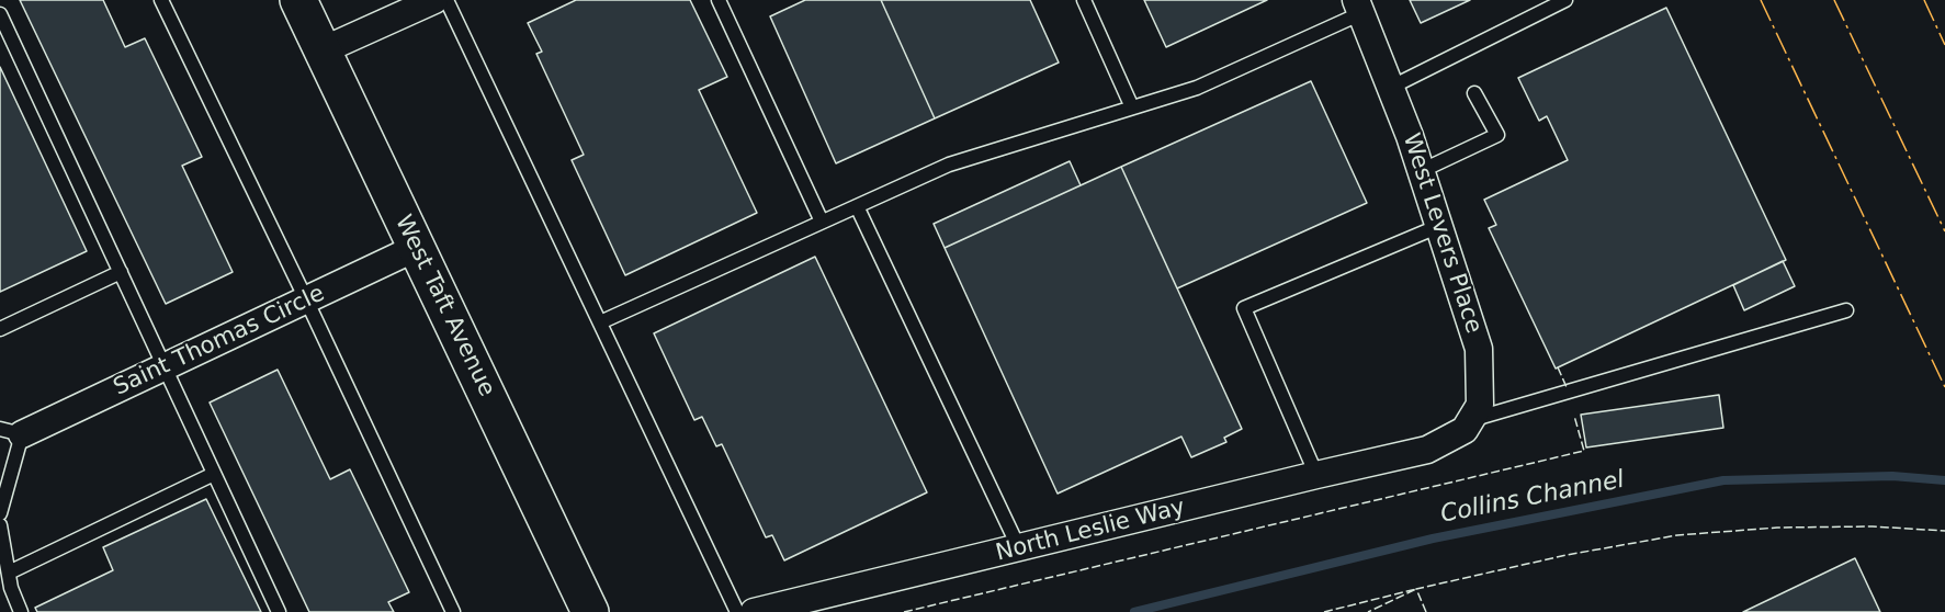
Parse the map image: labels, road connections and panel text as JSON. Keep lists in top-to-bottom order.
{
  "streets": {
    "main road": ["West Taft Avenue"],
    "street": ["West Levers Place", "Saint Thomas Circle", "North Leslie Way"]
  },
  "crossings": [
    ["West Levers Place", "North Leslie Way"],
    ["West Taft Avenue", "Saint Thomas Circle"]
  ],
  "water": ["Collins Channel"]
}
